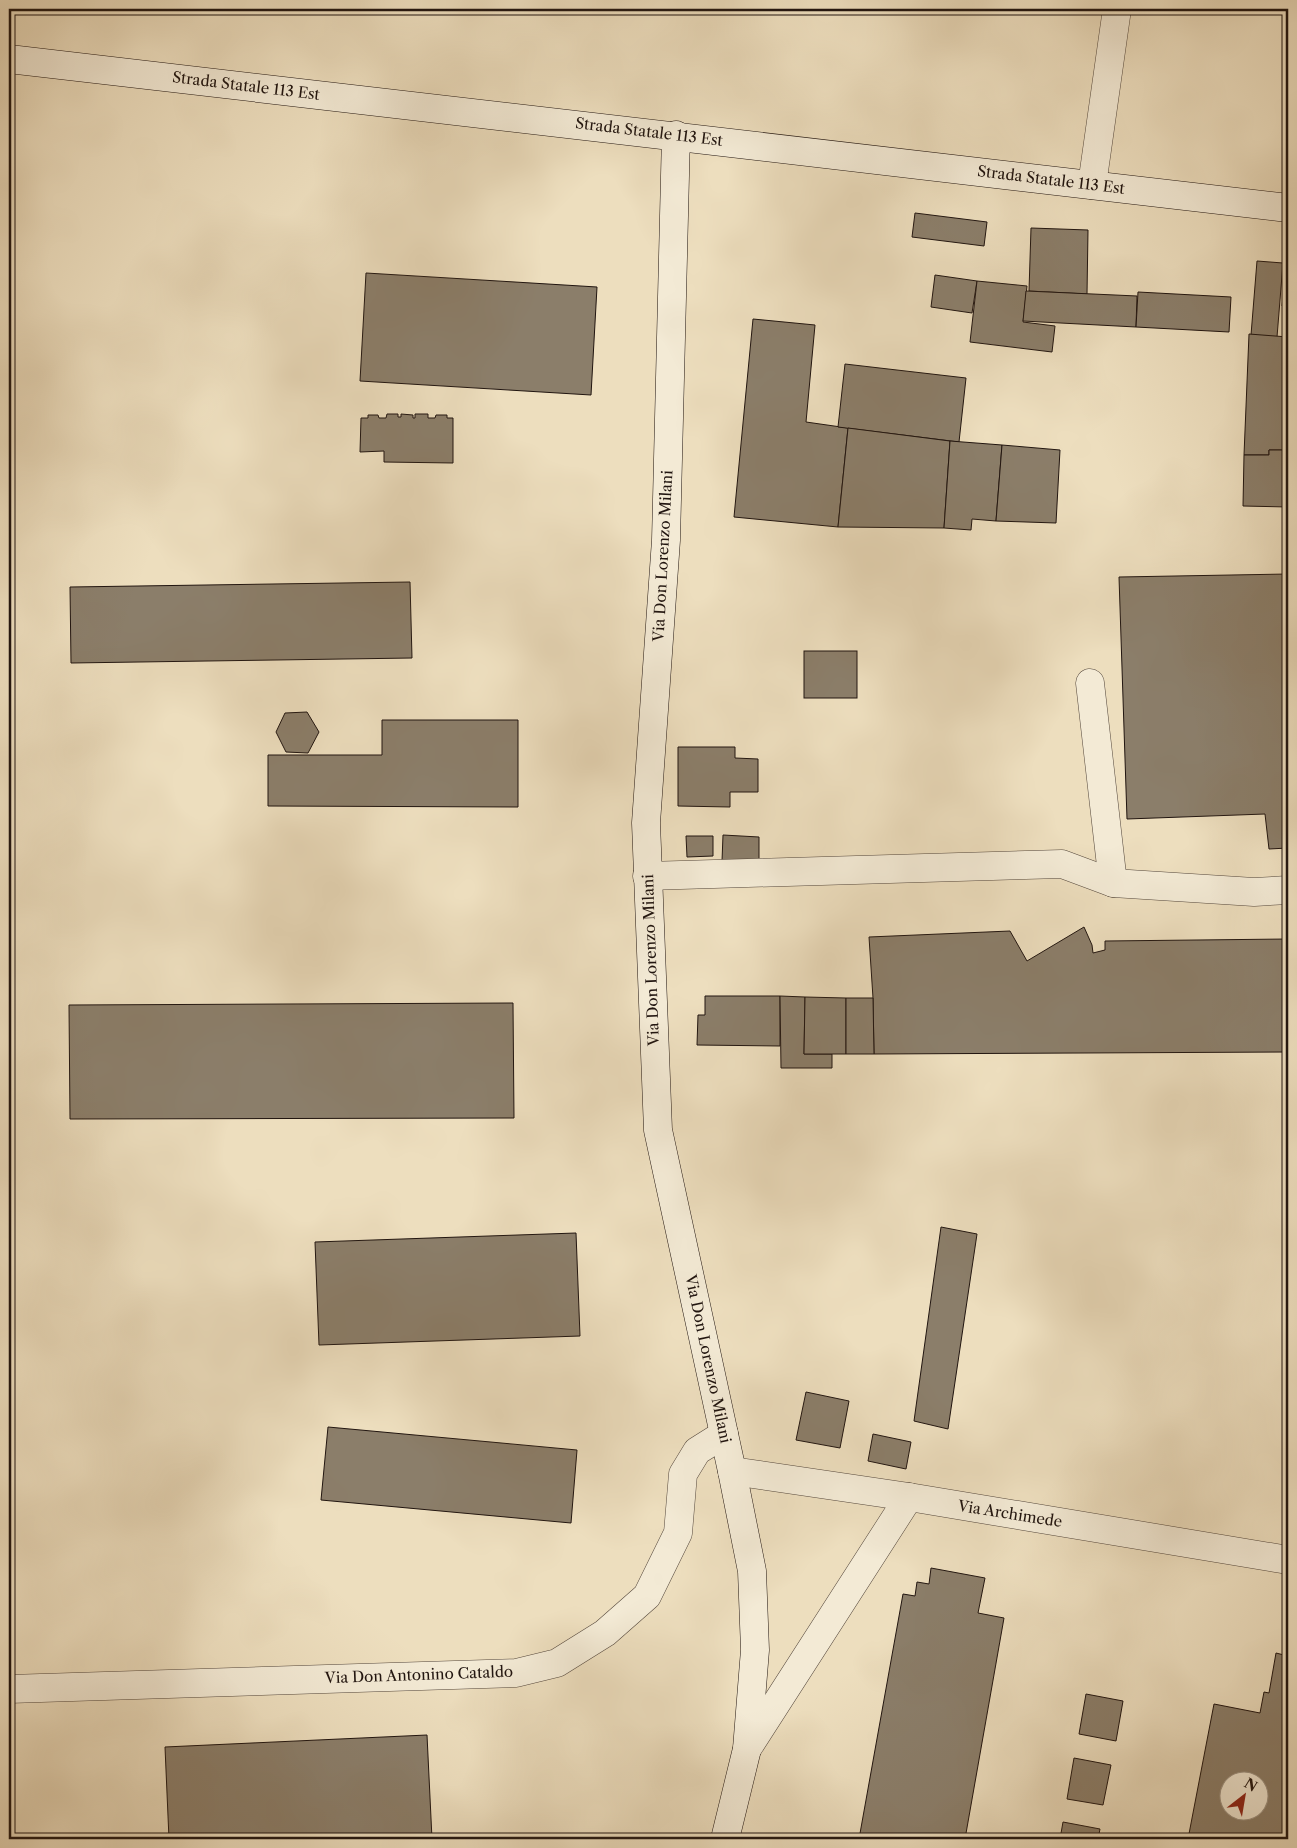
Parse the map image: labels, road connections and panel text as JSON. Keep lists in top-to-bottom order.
{
  "streets": {
    "street": [
      "Strada Statale 113 Est",
      "Via Don Lorenzo Milani",
      "Via Archimede",
      "Via Don Antonino Cataldo"
    ]
  },
  "crossings": [
    ["Strada Statale 113 Est", "Via Don Lorenzo Milani"],
    ["Via Don Lorenzo Milani", "Via Archimede"],
    ["Via Don Lorenzo Milani", "Via Don Antonino Cataldo"]
  ],
  "north": "top right"
}
